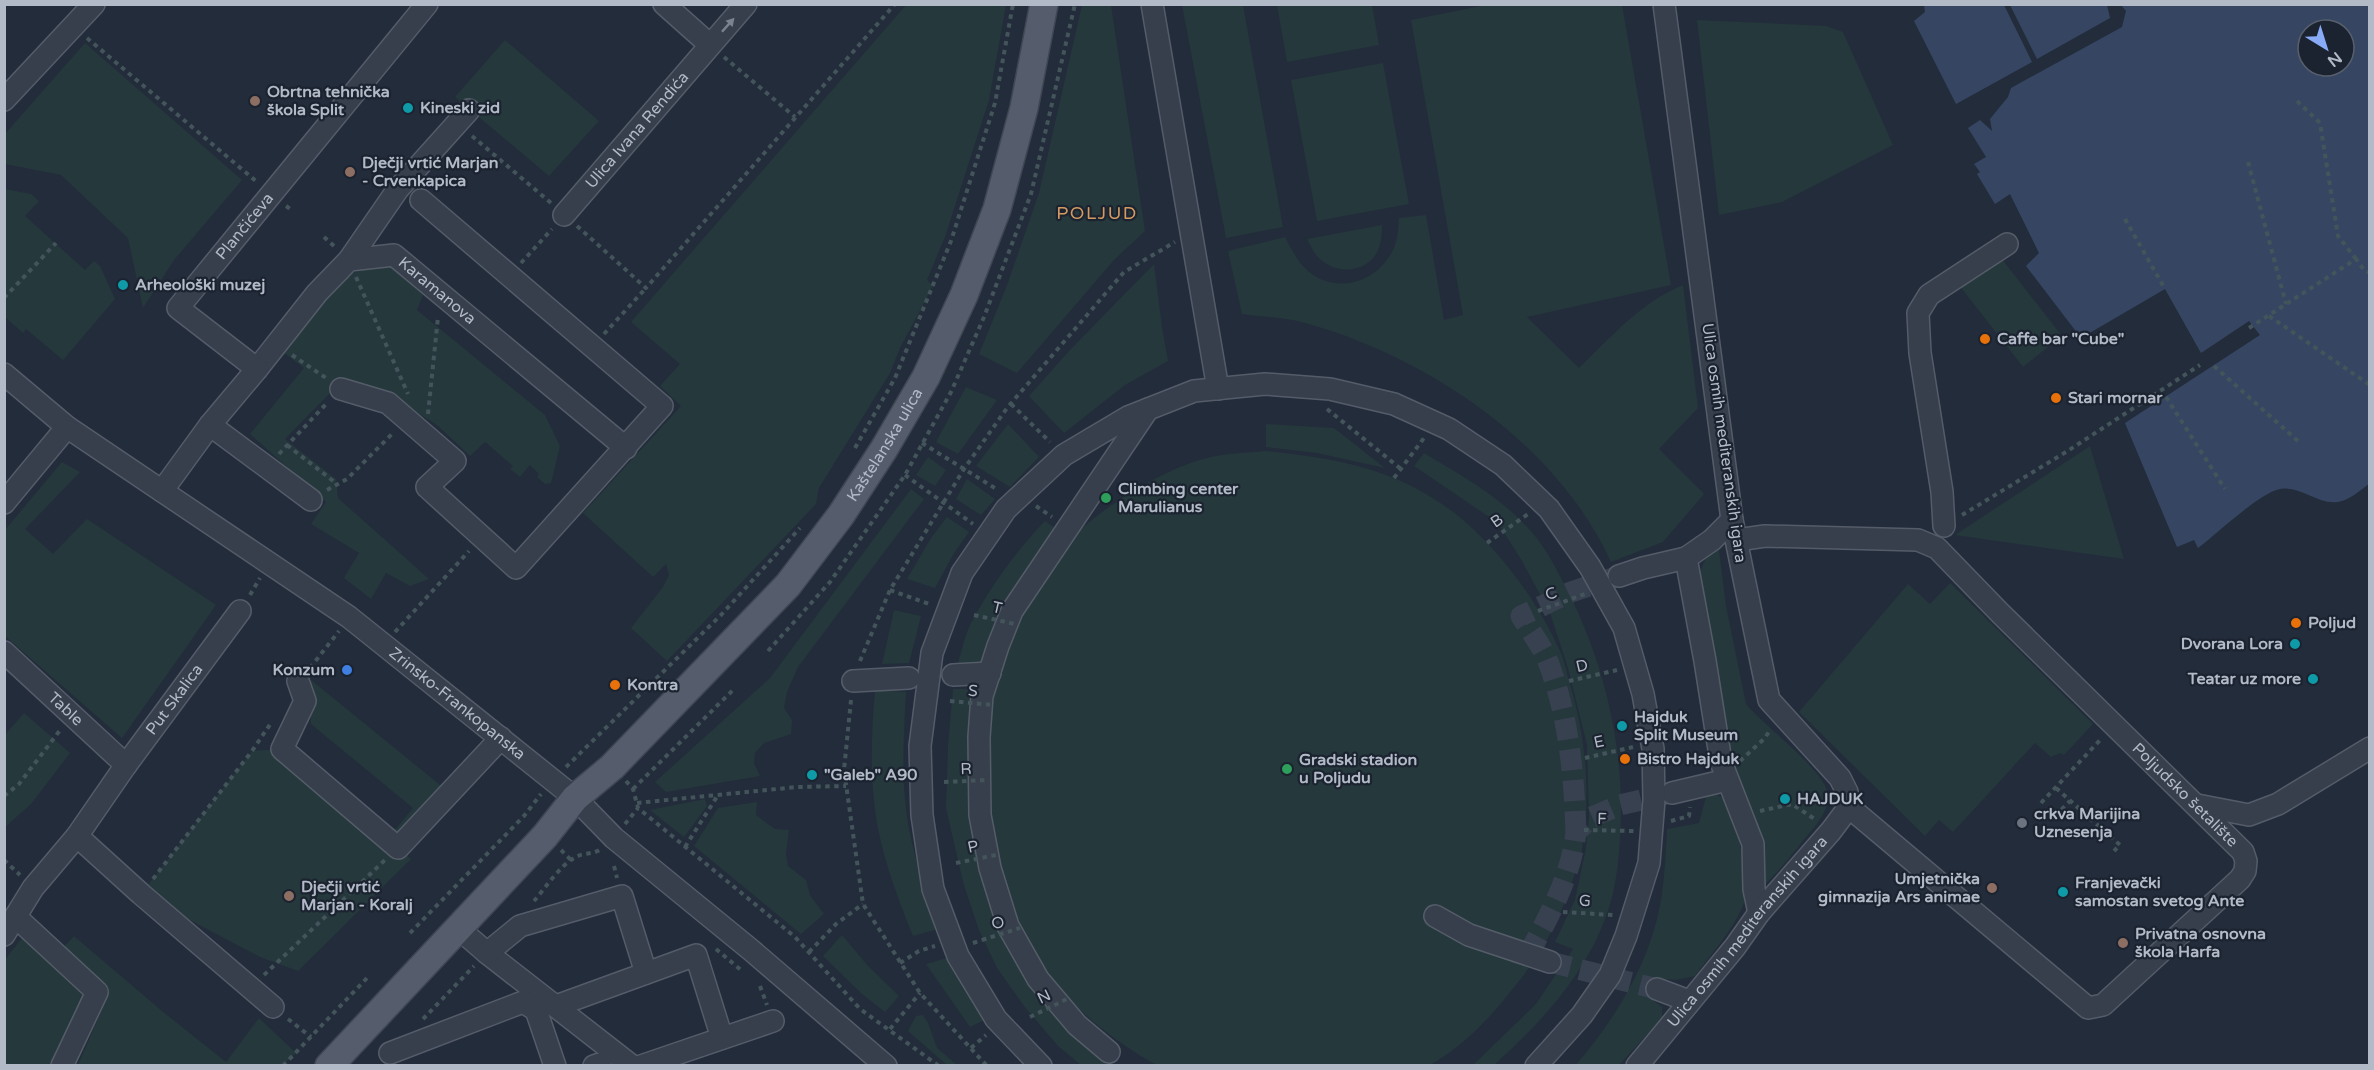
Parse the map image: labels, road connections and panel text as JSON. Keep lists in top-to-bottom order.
{
  "streets": {
    "main road": ["Kaštelanska ulica"],
    "street": [
      "Ulica Ivana Rendića",
      "Plančićeva",
      "Karamanova",
      "Ulica osmih mediteranskih igara",
      "Put Skalica",
      "Zrinsko-Frankopanska",
      "Table",
      "Poljudsko šetalište"
    ],
    "path": [
      "B",
      "C",
      "T",
      "D",
      "S",
      "E",
      "R",
      "F",
      "P",
      "G",
      "O",
      "N"
    ]
  },
  "crossings": [
    ["Ulica osmih mediteranskih igara", "Poljudsko šetalište"],
    ["Kaštelanska ulica", "Zrinsko-Frankopanska"],
    ["Put Skalica", "Table"]
  ],
  "districts": ["POLJUD"],
  "places": [
    "Obrtna tehnička škola Split",
    "Kineski zid",
    "Dječji vrtić Marjan - Crvenkapica",
    "Arheološki muzej",
    "Caffe bar \"Cube\"",
    "Stari mornar",
    "Climbing center Marulianus",
    "Poljud",
    "Dvorana Lora",
    "Konzum",
    "Teatar uz more",
    "Kontra",
    "Hajduk Split Museum",
    "Bistro Hajduk",
    "Gradski stadion u Poljudu",
    "\"Galeb\" A90",
    "HAJDUK",
    "crkva Marijina Uznesenja",
    "Umjetnička gimnazija Ars animae",
    "Franjevački samostan svetog Ante",
    "Dječji vrtić Marjan - Koralj",
    "Privatna osnovna škola Harfa"
  ],
  "north": "bottom right"
}
